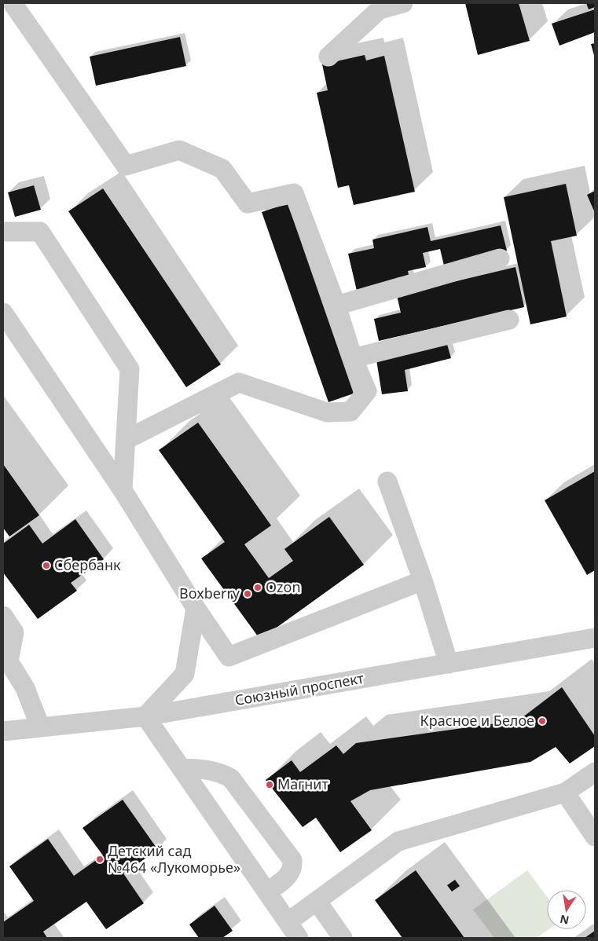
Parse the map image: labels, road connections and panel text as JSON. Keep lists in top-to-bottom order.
{
  "streets": {
    "street": ["Союзный проспект"]
  },
  "places": [
    "Сбербанк",
    "Ozon",
    "Boxberry",
    "Красное и Белое",
    "Магнит",
    "Детский сад №464 «Лукоморье»"
  ],
  "north": "bottom"
}
